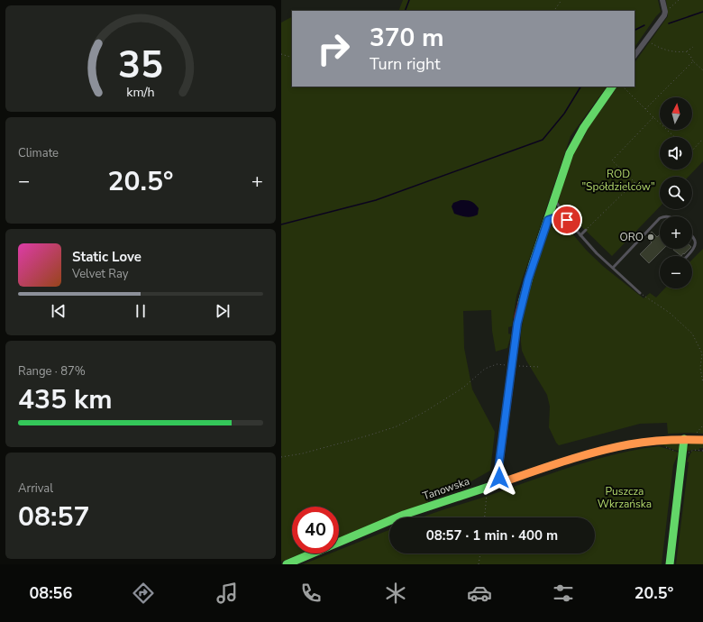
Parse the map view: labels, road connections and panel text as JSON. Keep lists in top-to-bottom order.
{
  "streets": {
    "street": ["Tanowska"]
  },
  "parks": ["ROD \"Spółdzielców\"", "Puszcza Wkrzańska"],
  "places": ["ORO"],
  "north": "top",
  "page": {
    "turn": ["370 m", "Turn right"],
    "map_buttons": ["+", "−"],
    "tile": [
      "Climate",
      ["Range · 87%", "435 km"],
      ["Arrival", "08:57"]
    ],
    "heat": ["−", "20.5°", "+"],
    "song": ["Static Love", "Velvet Ray"],
    "limit": "40",
    "trip": "08:57 · 1 min · 400 m",
    "tabs": ["08:56", "20.5°"],
    "gauge": ["35", "km/h"]
  }
}
